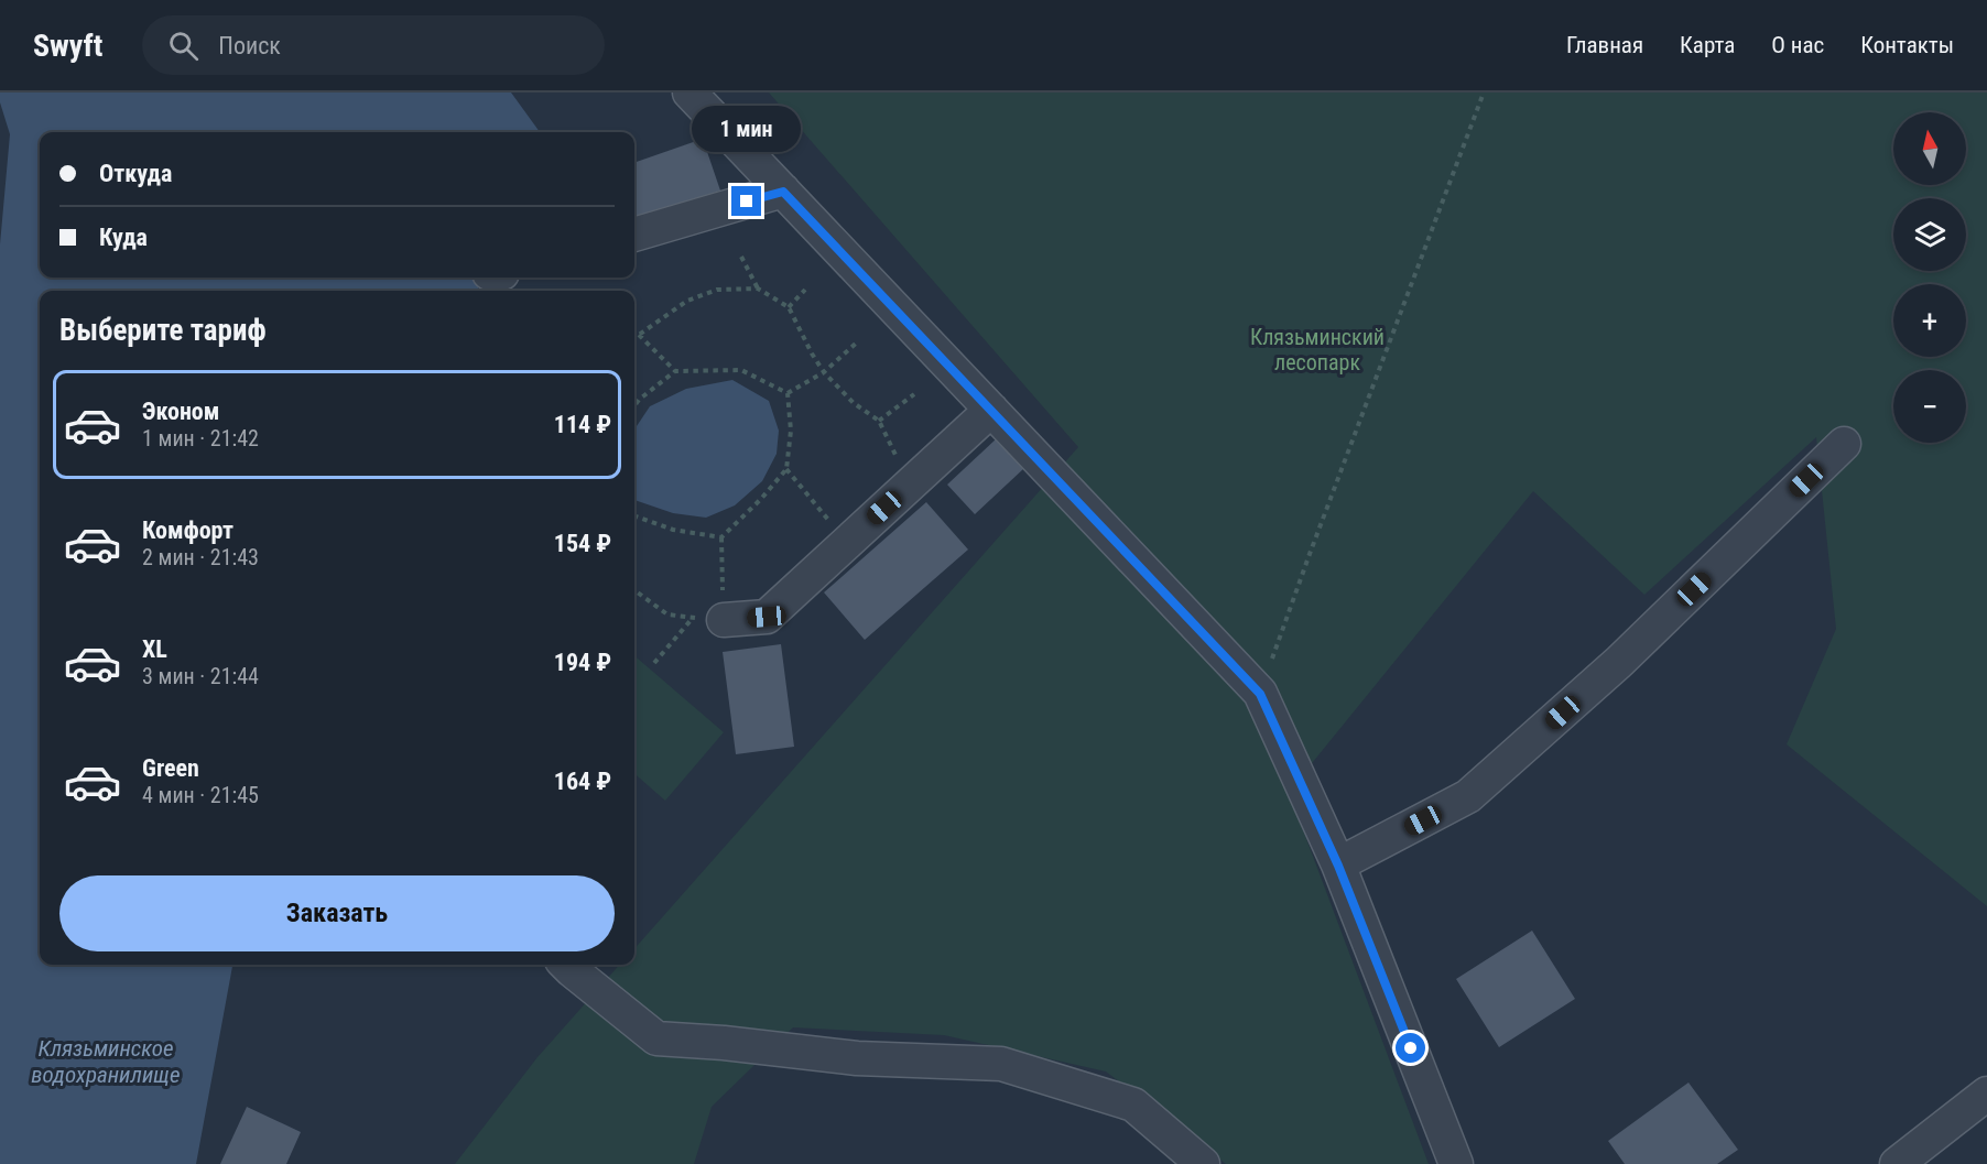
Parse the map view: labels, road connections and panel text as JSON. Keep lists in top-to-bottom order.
{
  "water": ["Клязьминское водохранилище"],
  "parks": ["Клязьминский лесопарк"],
  "north": "top",
  "page": {
    "header": "Swyft",
    "search": "Поиск",
    "nav": [
      "Главная",
      "Карта",
      "О нас",
      "Контакты"
    ],
    "bubble": "1 мин",
    "map_buttons": ["+", "−"],
    "banner": ["Откуда", "Куда"],
    "heading": "Выберите тариф",
    "list": [
      {
        "name": "Эконом",
        "note": "1 мин · 21:42",
        "value": "114 ₽"
      },
      {
        "name": "Комфорт",
        "note": "2 мин · 21:43",
        "value": "154 ₽"
      },
      {
        "name": "XL",
        "note": "3 мин · 21:44",
        "value": "194 ₽"
      },
      {
        "name": "Green",
        "note": "4 мин · 21:45",
        "value": "164 ₽"
      }
    ],
    "buttons": "Заказать"
  }
}
